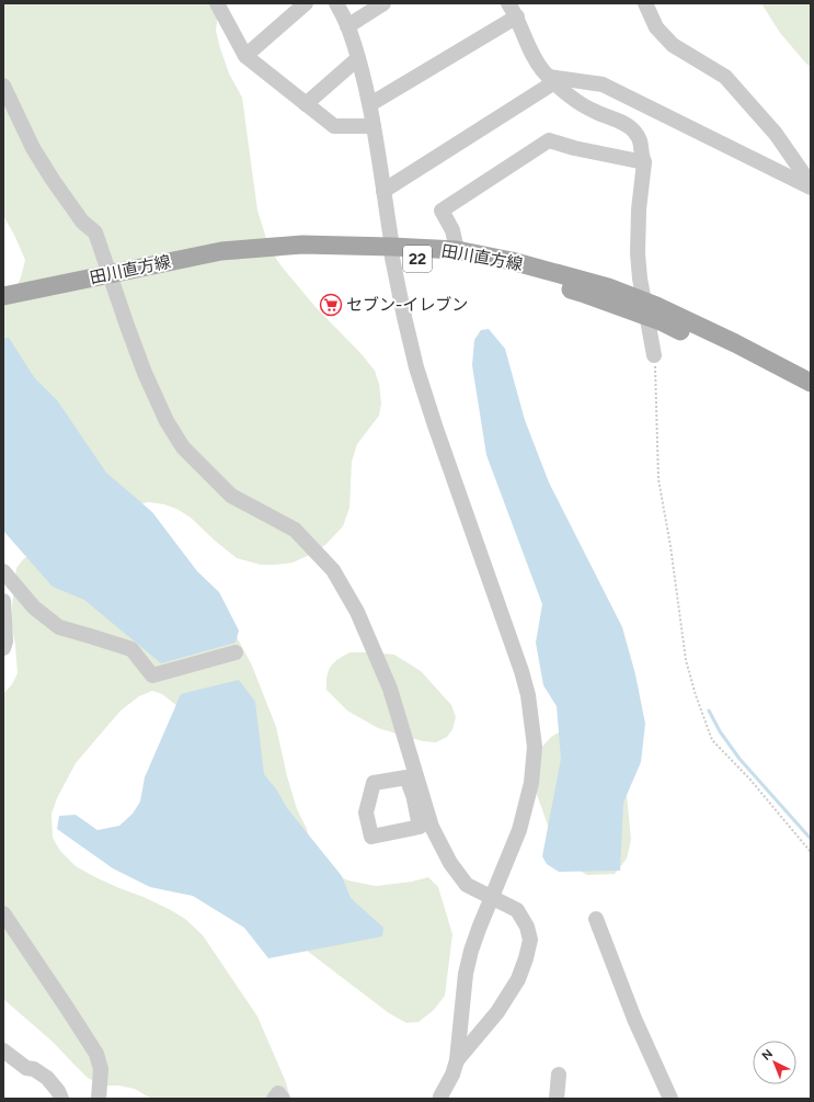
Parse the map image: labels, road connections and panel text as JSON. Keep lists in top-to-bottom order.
{
  "streets": {
    "main road": ["田川直方線", "22"]
  },
  "places": {
    "supermarket": ["セブン-イレブン"]
  },
  "north": "top left"
}
